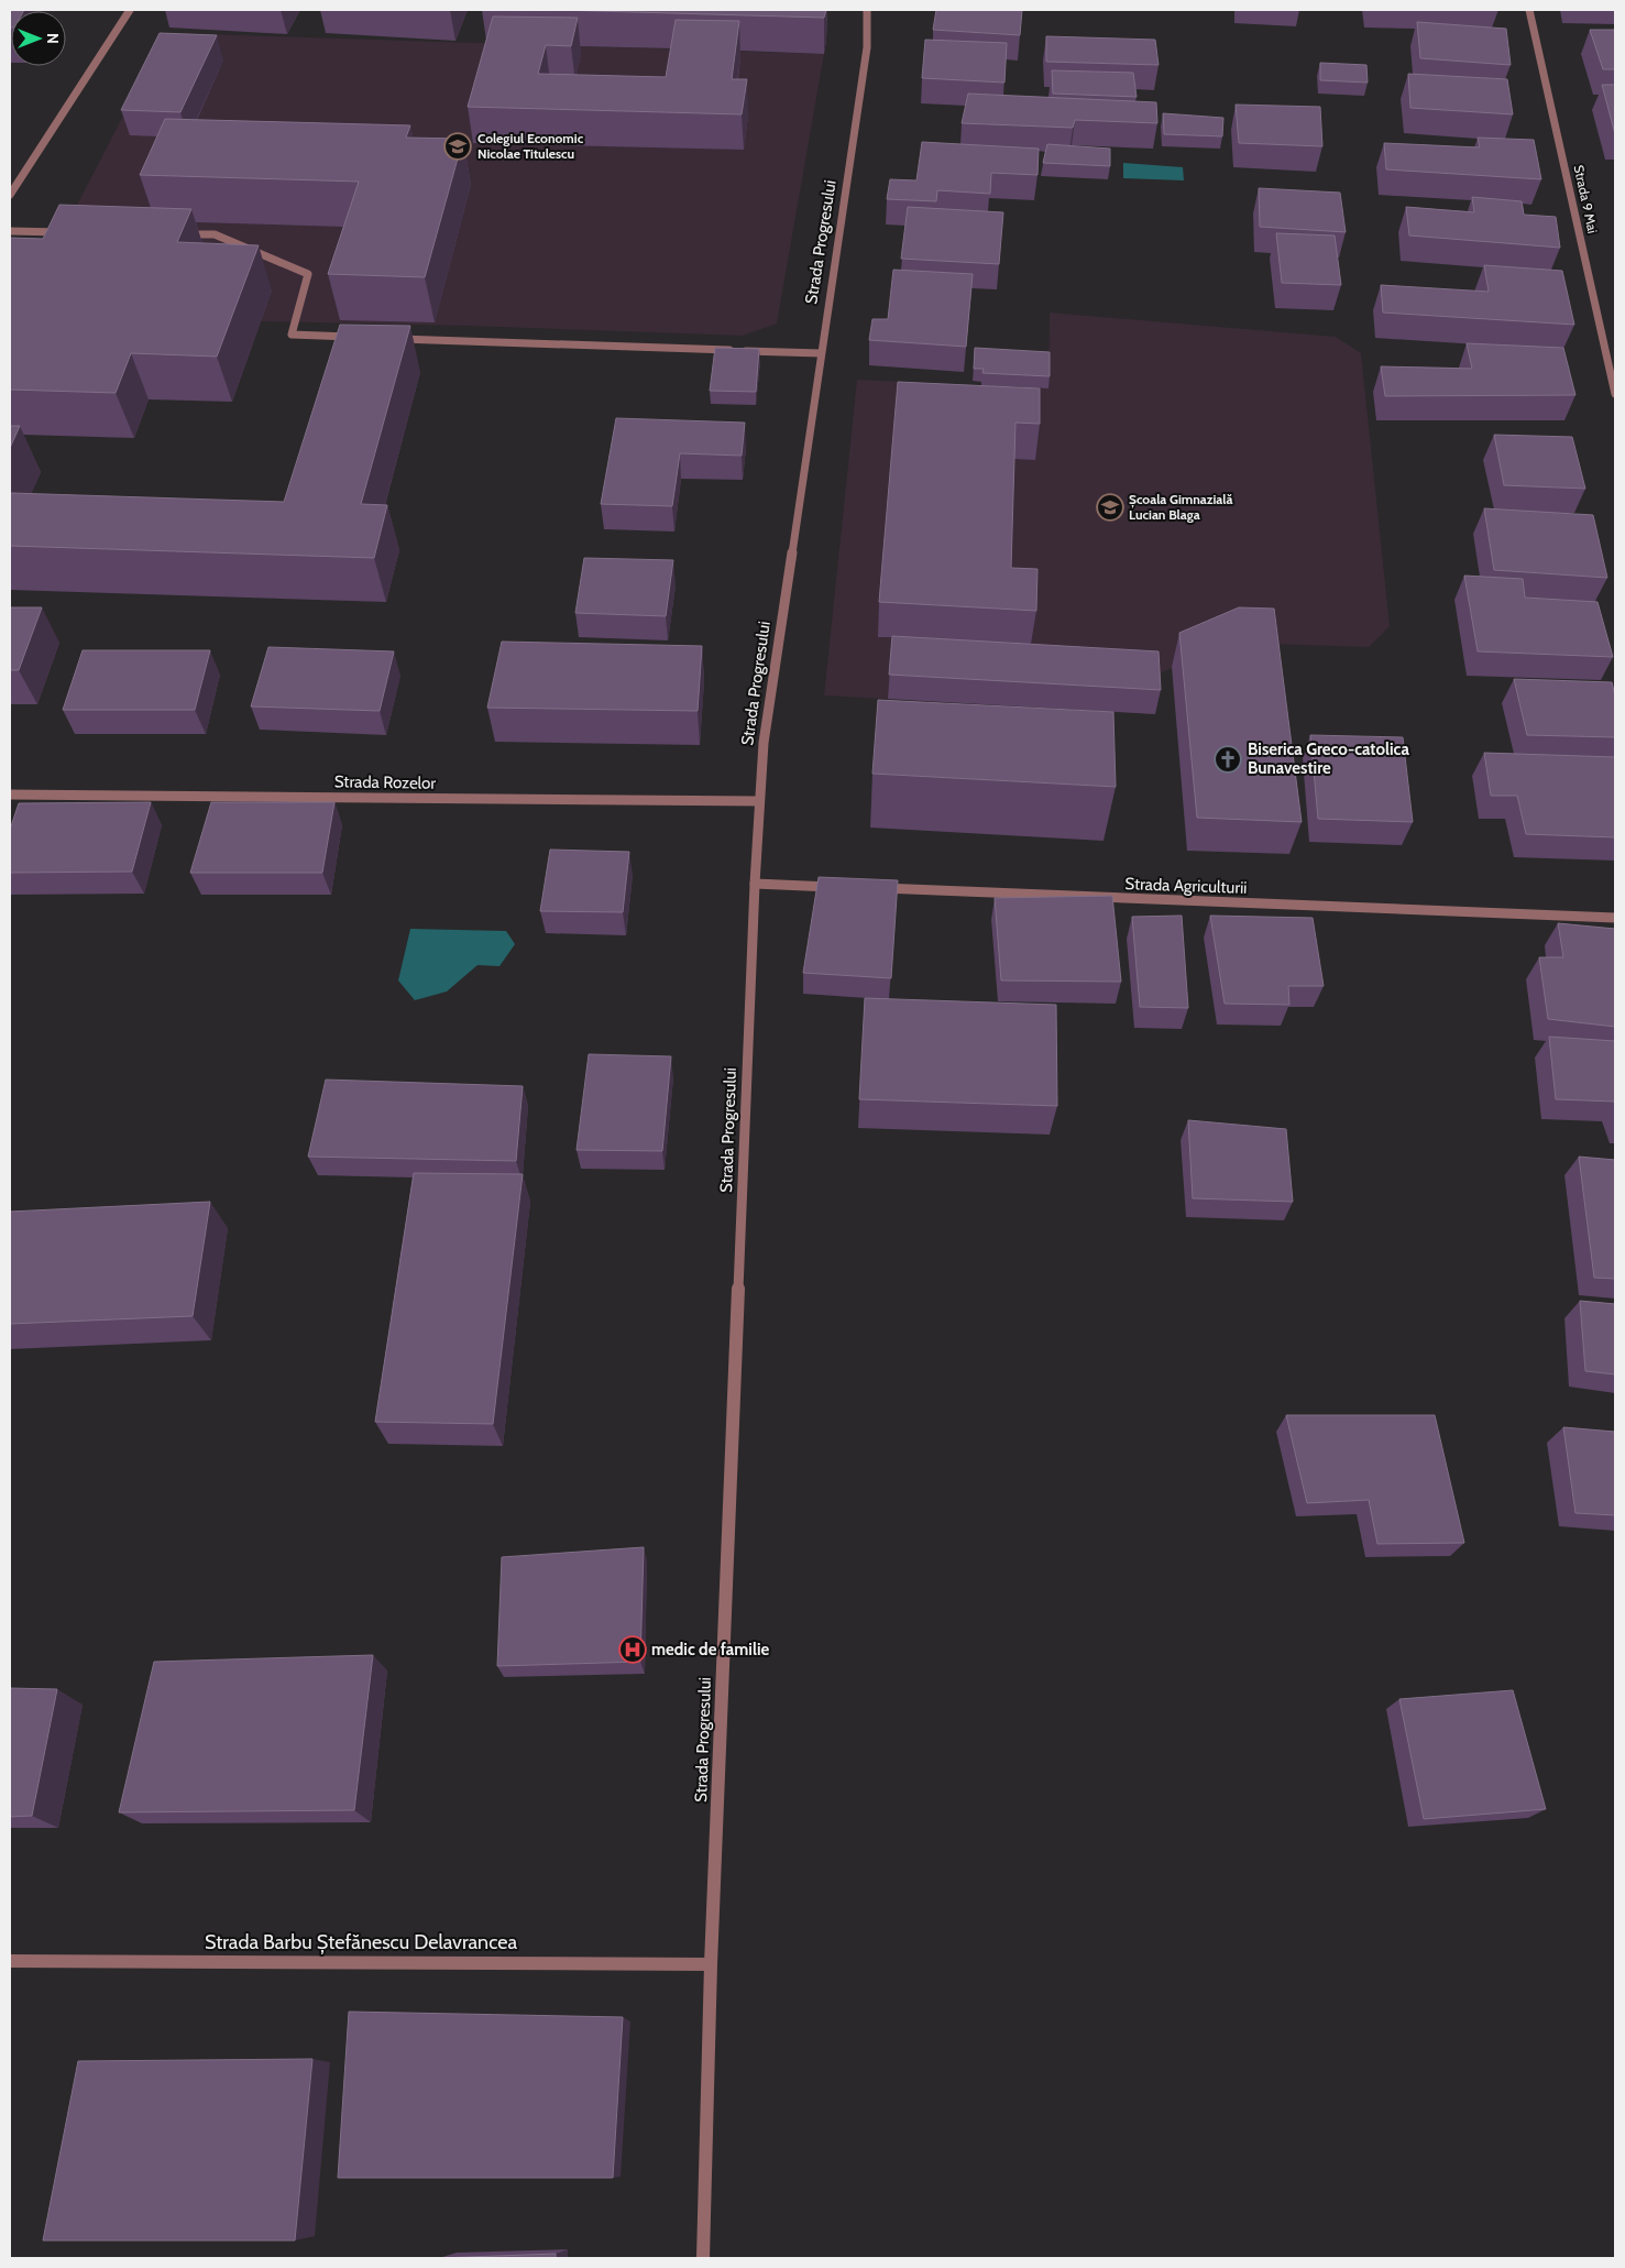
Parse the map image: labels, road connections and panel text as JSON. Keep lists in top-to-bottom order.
{
  "streets": {
    "street": [
      "Strada 9 Mai",
      "Strada Progresului",
      "Strada Rozelor",
      "Strada Agriculturii",
      "Strada Barbu Ștefănescu Delavrancea"
    ]
  },
  "crossings": [
    ["Strada Progresului", "Strada Rozelor"],
    ["Strada Progresului", "Strada Barbu Ștefănescu Delavrancea"]
  ],
  "places": {
    "school or university": ["Colegiul Economic Nicolae Titulescu", "Școala Gimnazială Lucian Blaga"],
    "church": ["Biserica Greco-catolica Bunavestire"],
    "hospital": ["medic de familie"]
  },
  "north": "right"
}
